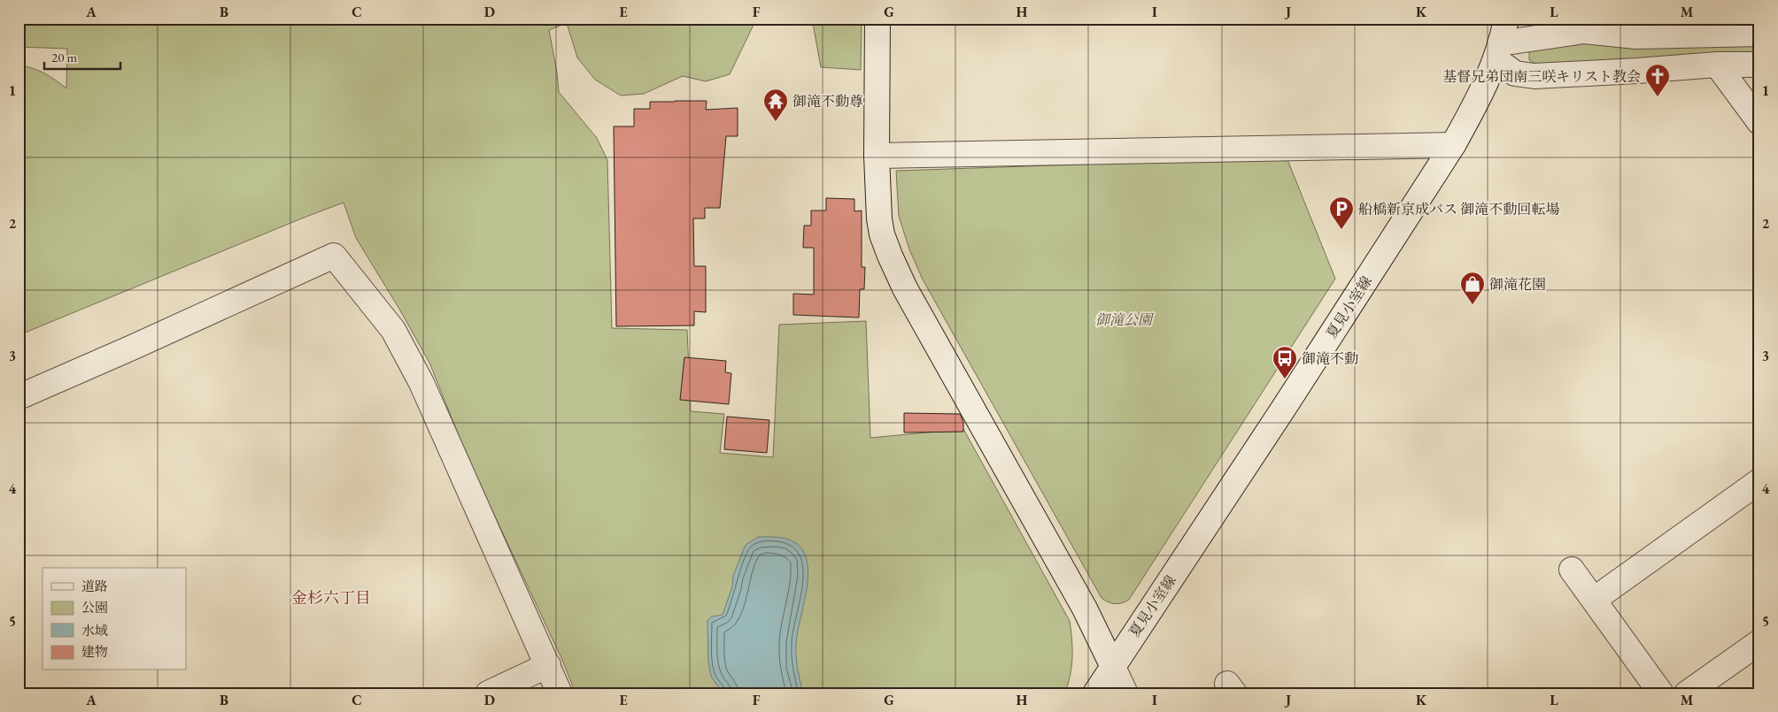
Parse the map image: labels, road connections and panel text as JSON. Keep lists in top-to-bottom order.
{
  "streets": {
    "street": ["夏見小室線"]
  },
  "districts": ["金杉六丁目"],
  "parks": ["御滝公園"],
  "places": {
    "church": ["基督兄弟団南三咲キリスト教会"],
    "temple": ["御滝不動尊"],
    "parking": ["船橋新京成バス 御滝不動回転場"],
    "shop": ["御滝花園"],
    "bus stop": ["御滝不動"]
  },
  "legend": [
    "道路",
    "公園",
    "水域",
    "建物"
  ],
  "scale_bar": "20 m",
  "grid": {
    "columns": [
      "A",
      "B",
      "C",
      "D",
      "E",
      "F",
      "G",
      "H",
      "I",
      "J",
      "K",
      "L",
      "M"
    ],
    "rows": [
      "1",
      "2",
      "3",
      "4",
      "5"
    ]
  }
}
